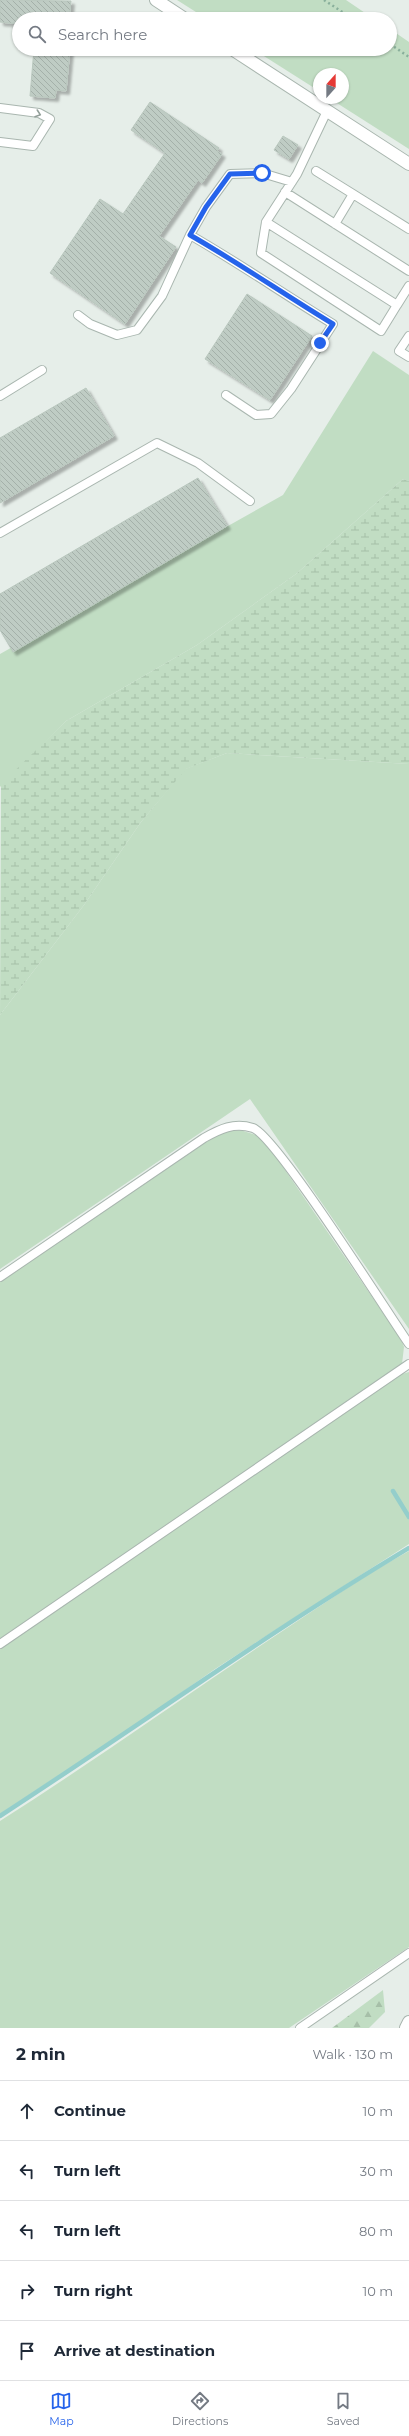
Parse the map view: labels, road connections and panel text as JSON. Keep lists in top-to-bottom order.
{
  "north": "top",
  "page": {
    "search": "Search here",
    "heading": ["2 min", "Walk · 130 m"],
    "list": [
      ["Continue", "10 m"],
      ["Turn left", "30 m"],
      ["Turn left", "80 m"],
      ["Turn right", "10 m"],
      "Arrive at destination"
    ],
    "nav": ["Map", "Directions", "Saved"]
  }
}
